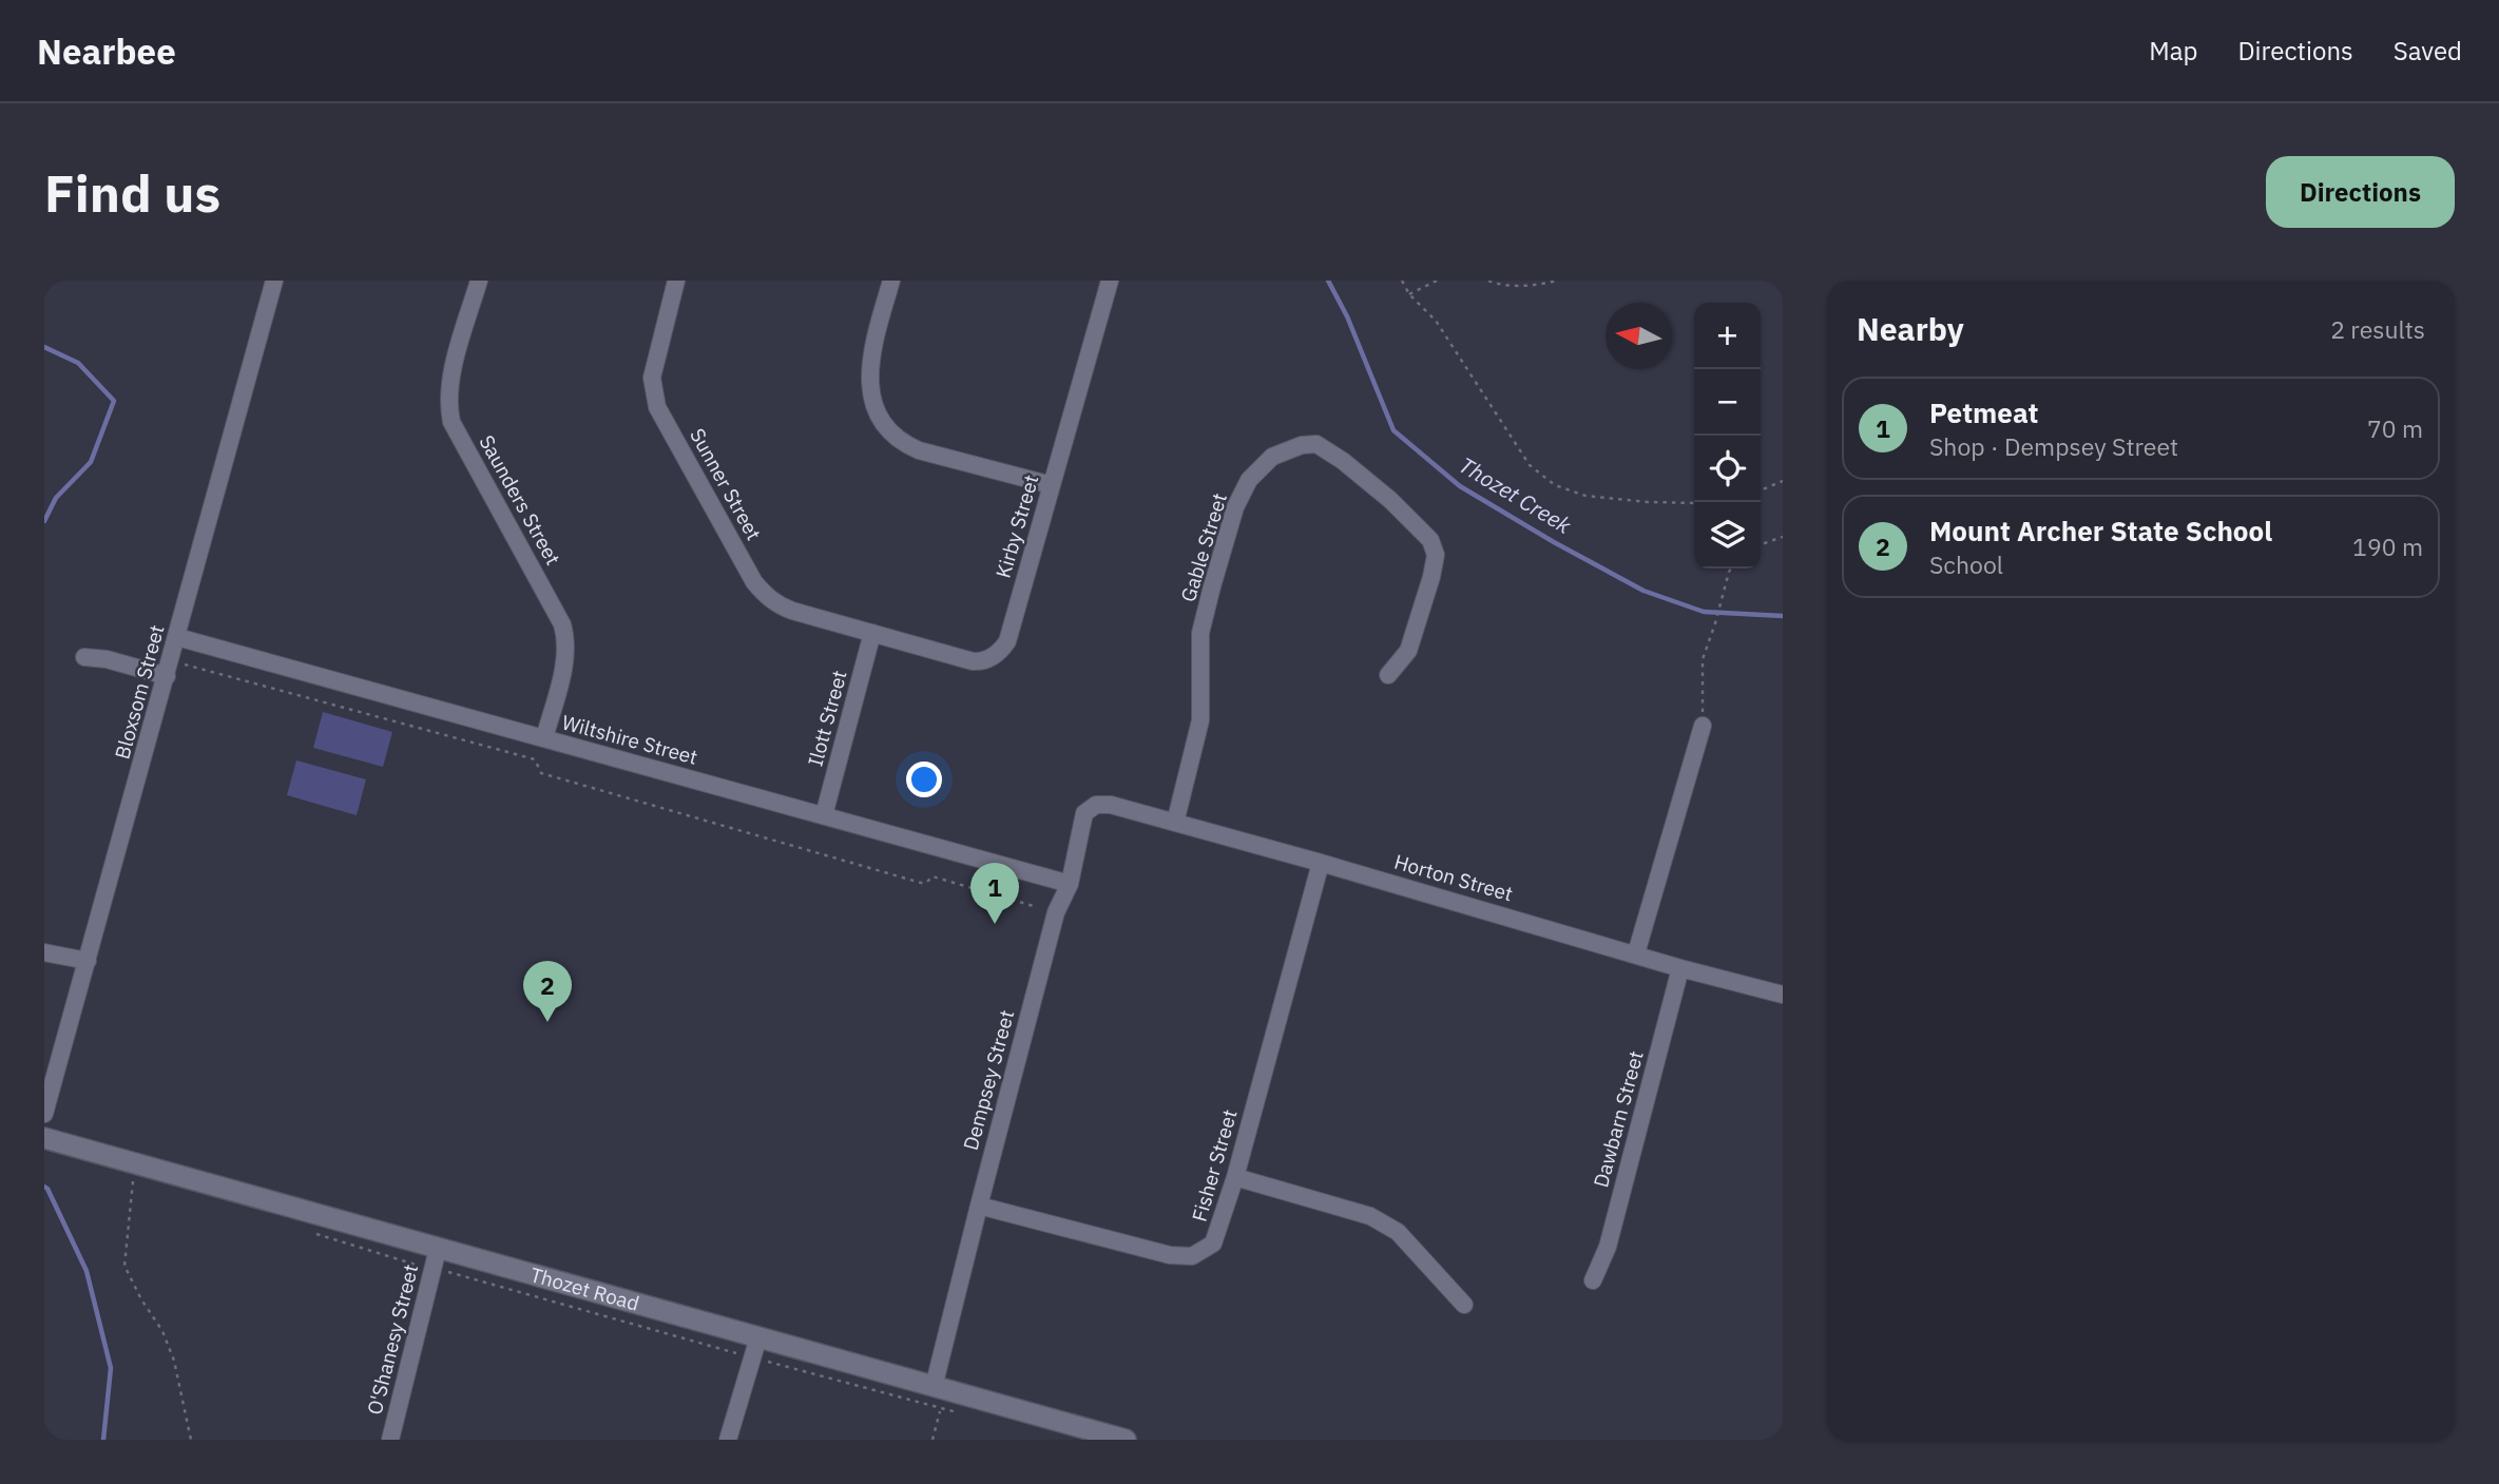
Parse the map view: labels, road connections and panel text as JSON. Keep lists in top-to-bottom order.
{
  "streets": {
    "street": [
      "Sunner Street",
      "Saunders Street",
      "Kirby Street",
      "Gable Street",
      "Bloxsom Street",
      "Ilott Street",
      "Wiltshire Street",
      "Horton Street",
      "Dempsey Street",
      "Dawbarn Street",
      "Fisher Street",
      "Thozet Road",
      "O'Shanesy Street"
    ]
  },
  "crossings": [
    ["Sunner Street", "Kirby Street"],
    ["Sunner Street", "Ilott Street"],
    ["Saunders Street", "Wiltshire Street"],
    ["Kirby Street", "Ilott Street"],
    ["Gable Street", "Horton Street"],
    ["Bloxsom Street", "Wiltshire Street"],
    ["Ilott Street", "Wiltshire Street"],
    ["Wiltshire Street", "Dempsey Street"],
    ["Horton Street", "Dempsey Street"],
    ["Horton Street", "Dawbarn Street"],
    ["Horton Street", "Fisher Street"],
    ["Dempsey Street", "Fisher Street"],
    ["Dempsey Street", "Thozet Road"],
    ["Thozet Road", "O'Shanesy Street"]
  ],
  "water": ["Thozet Creek"],
  "north": "left",
  "page": {
    "header": "Nearbee",
    "nav": ["Map", "Directions", "Saved"],
    "buttons": "Directions",
    "title": "Find us",
    "heading": ["Nearby", "2 results"],
    "map_buttons": ["+", "−"],
    "list": [
      {
        "mark": "1",
        "name": "Petmeat",
        "note": "Shop · Dempsey Street",
        "value": "70 m"
      },
      {
        "mark": "2",
        "name": "Mount Archer State School",
        "note": "School",
        "value": "190 m"
      }
    ],
    "pins": ["1", "2"]
  }
}
